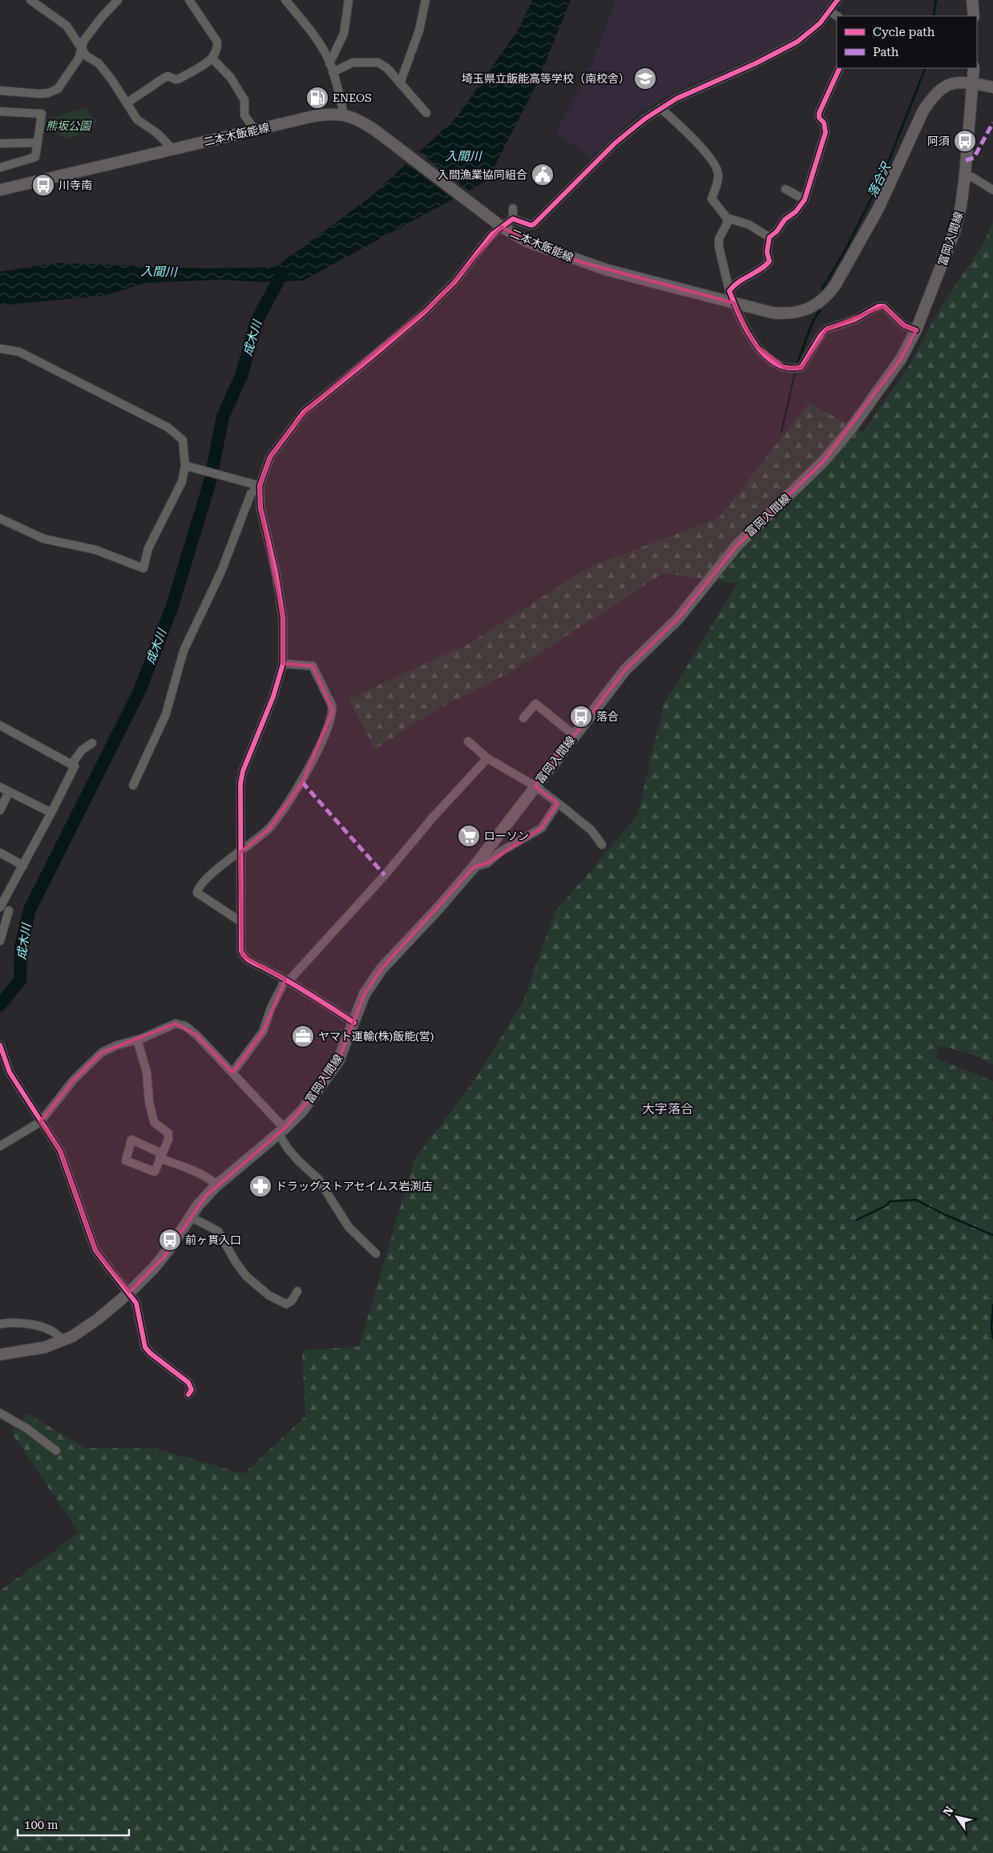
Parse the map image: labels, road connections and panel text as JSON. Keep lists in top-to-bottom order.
{
  "streets": {
    "main road": ["二本木飯能線", "富岡入間線"]
  },
  "crossings": [
    ["二本木飯能線", "富岡入間線"]
  ],
  "districts": ["大字落合"],
  "water": ["入間川", "落合沢", "成木川"],
  "parks": ["熊坂公園"],
  "places": {
    "school or university": ["埼玉県立飯能高等学校（南校舎）"],
    "fuel station": ["ENEOS"],
    "bus stop": [
      "阿須",
      "川寺南",
      "落合",
      "前ヶ貫入口"
    ],
    "public building": ["入間漁業協同組合"],
    "supermarket": ["ローソン"],
    "office": ["ヤマト運輸(株)飯能(営)"],
    "pharmacy": ["ドラッグストアセイムス岩渕店"]
  },
  "legend": ["Cycle path", "Path"],
  "scale_bar": "100 m",
  "north": "top left"
}
